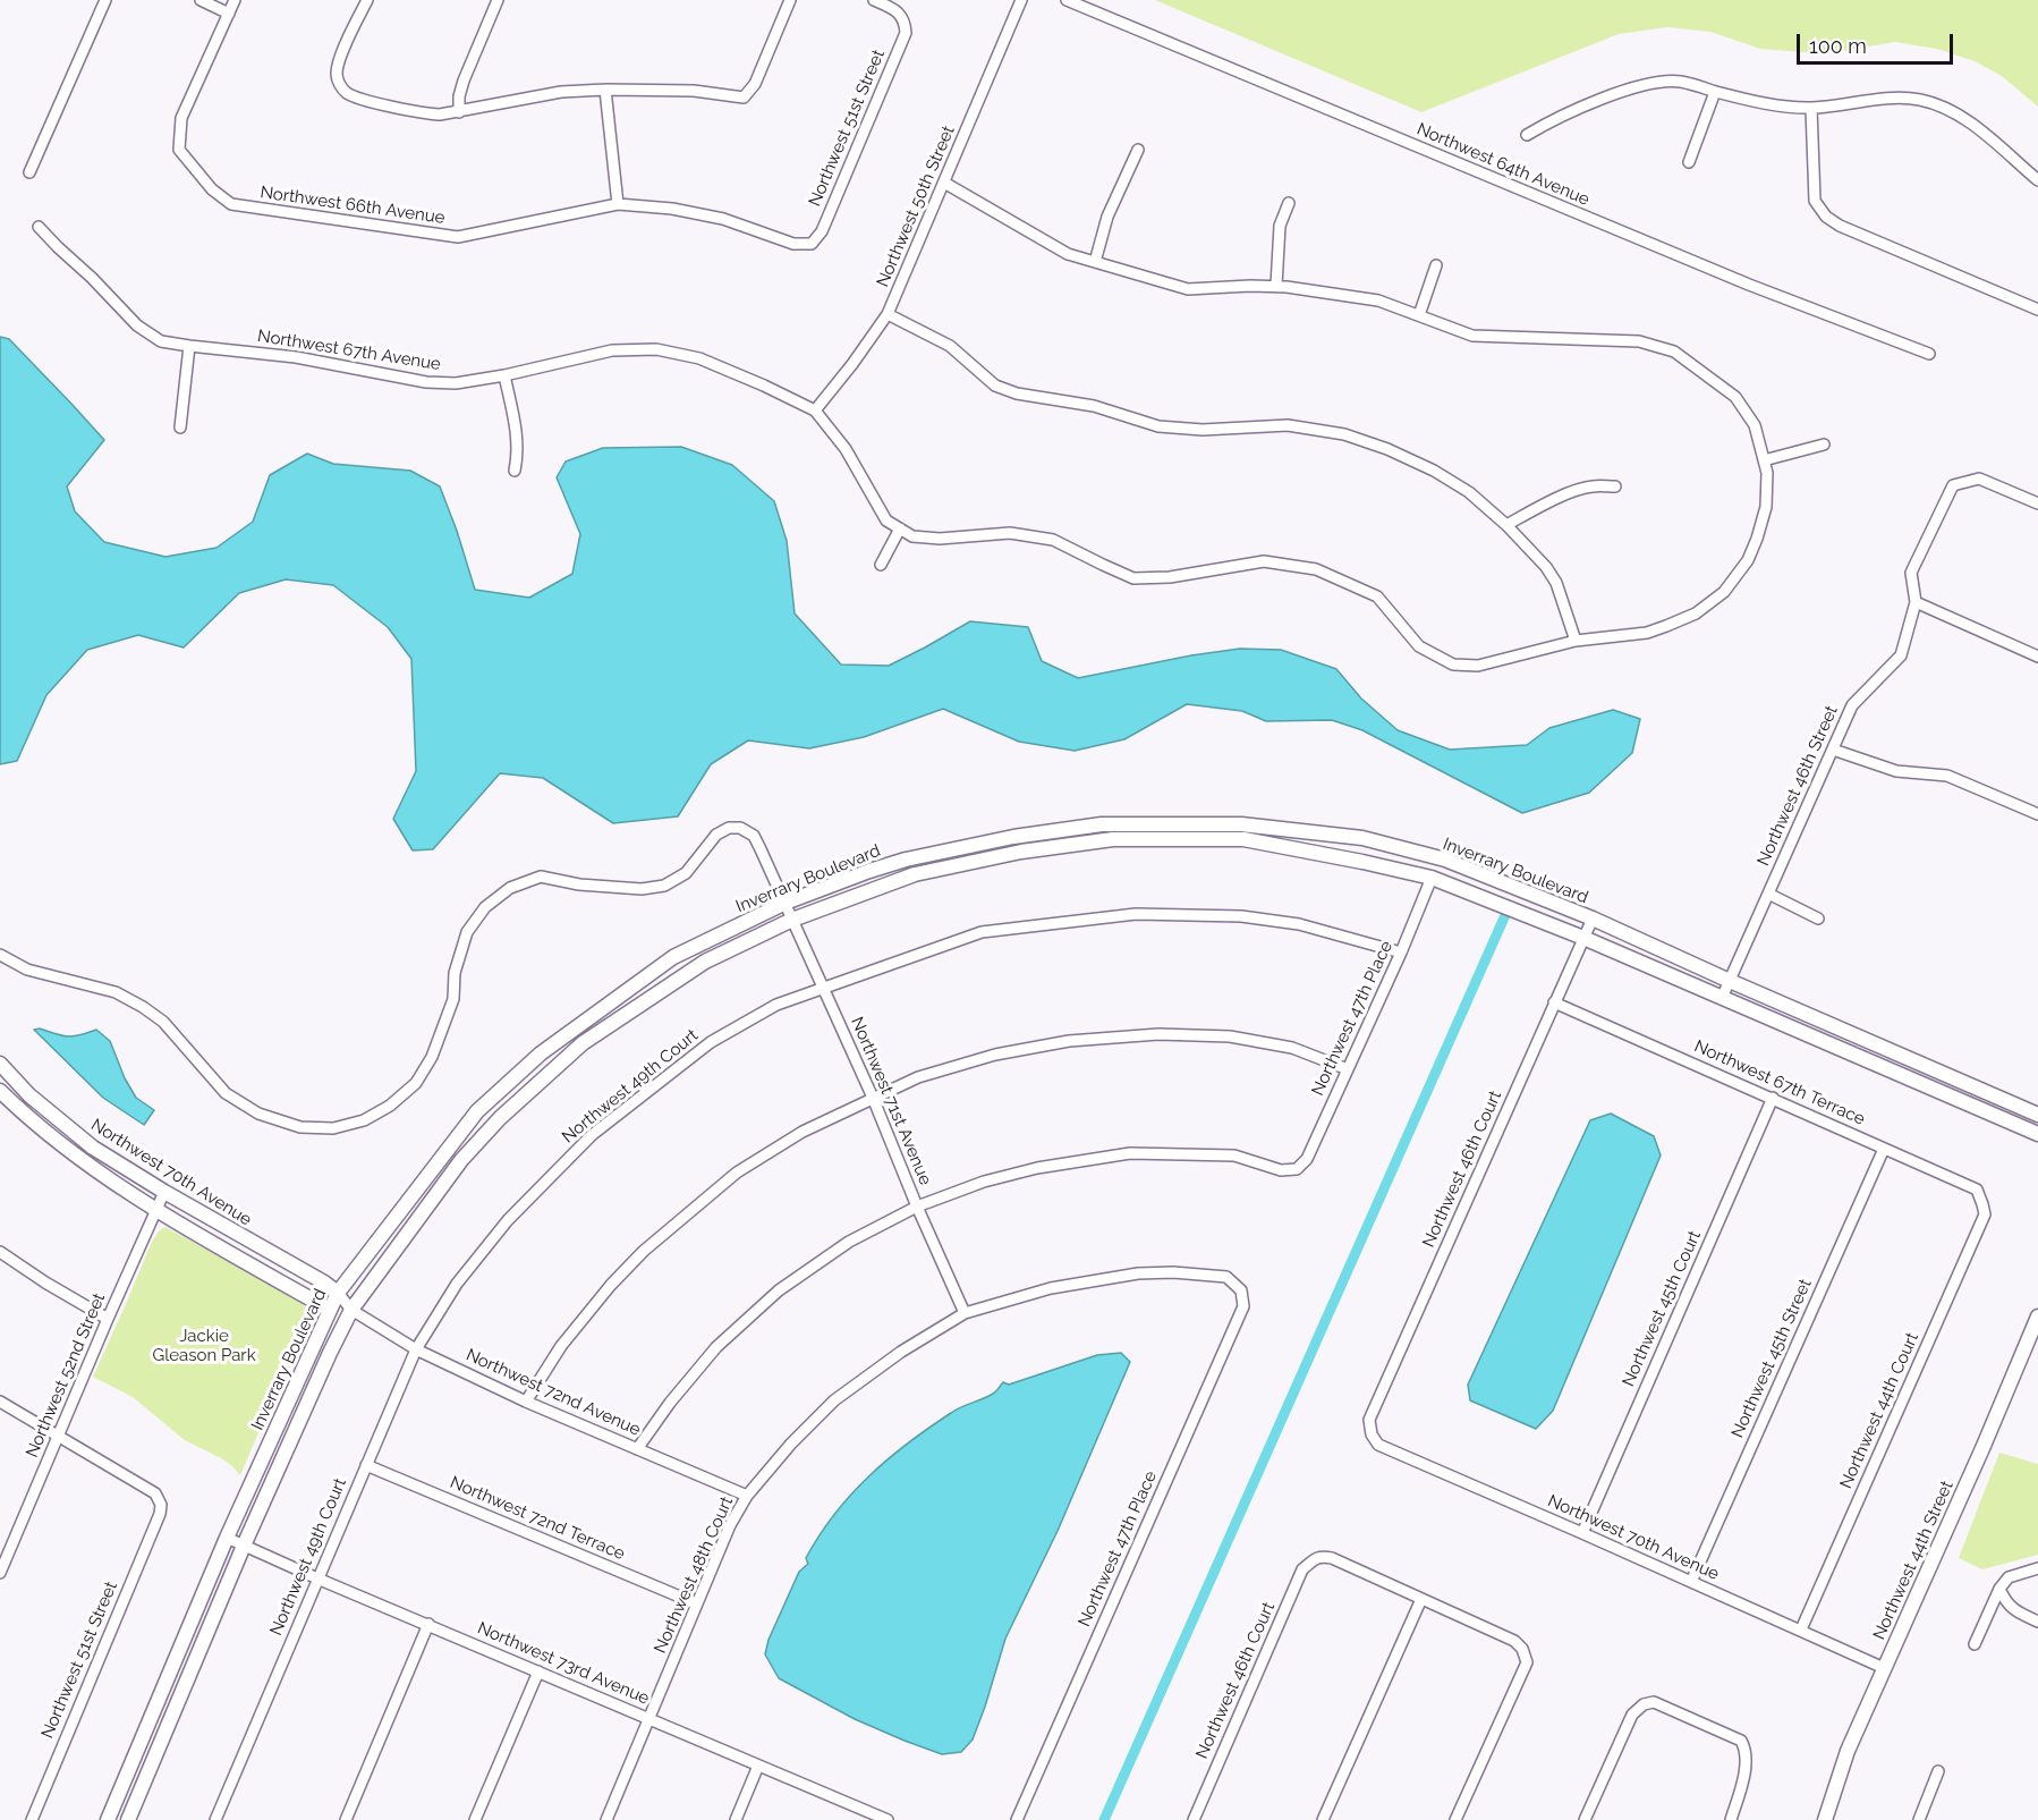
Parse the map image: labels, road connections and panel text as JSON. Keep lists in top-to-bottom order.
{
  "streets": {
    "street": [
      "Northwest 51st Street",
      "Northwest 64th Avenue",
      "Northwest 66th Avenue",
      "Northwest 50th Street",
      "Northwest 67th Avenue",
      "Northwest 46th Street",
      "Inverrary Boulevard",
      "Northwest 47th Place",
      "Northwest 67th Terrace",
      "Northwest 49th Court",
      "Northwest 71st Avenue",
      "Northwest 46th Court",
      "Northwest 70th Avenue",
      "Northwest 45th Court",
      "Northwest 45th Street",
      "Northwest 52nd Street",
      "Northwest 72nd Avenue",
      "Northwest 44th Court",
      "Northwest 72nd Terrace",
      "Northwest 44th Street",
      "Northwest 48th Court",
      "Northwest 73rd Avenue"
    ]
  },
  "crossings": [
    ["Northwest 51st Street", "Northwest 66th Avenue"],
    ["Northwest 51st Street", "Northwest 52nd Street"],
    ["Northwest 50th Street", "Northwest 67th Avenue"],
    ["Northwest 46th Street", "Inverrary Boulevard"],
    ["Inverrary Boulevard", "Northwest 47th Place"],
    ["Inverrary Boulevard", "Northwest 71st Avenue"],
    ["Inverrary Boulevard", "Northwest 46th Court"],
    ["Inverrary Boulevard", "Northwest 70th Avenue"],
    ["Inverrary Boulevard", "Northwest 72nd Avenue"],
    ["Inverrary Boulevard", "Northwest 73rd Avenue"],
    ["Northwest 47th Place", "Northwest 49th Court"],
    ["Northwest 47th Place", "Northwest 71st Avenue"],
    ["Northwest 47th Place", "Northwest 48th Court"],
    ["Northwest 67th Terrace", "Northwest 46th Court"],
    ["Northwest 67th Terrace", "Northwest 45th Court"],
    ["Northwest 67th Terrace", "Northwest 45th Street"],
    ["Northwest 67th Terrace", "Northwest 44th Court"],
    ["Northwest 49th Court", "Northwest 71st Avenue"],
    ["Northwest 49th Court", "Northwest 72nd Avenue"],
    ["Northwest 49th Court", "Northwest 72nd Terrace"],
    ["Northwest 49th Court", "Northwest 73rd Avenue"],
    ["Northwest 71st Avenue", "Northwest 48th Court"],
    ["Northwest 46th Court", "Northwest 70th Avenue"],
    ["Northwest 70th Avenue", "Northwest 45th Court"],
    ["Northwest 70th Avenue", "Northwest 45th Street"],
    ["Northwest 70th Avenue", "Northwest 52nd Street"],
    ["Northwest 70th Avenue", "Northwest 72nd Avenue"],
    ["Northwest 70th Avenue", "Northwest 44th Court"],
    ["Northwest 70th Avenue", "Northwest 44th Street"],
    ["Northwest 72nd Avenue", "Northwest 48th Court"],
    ["Northwest 72nd Terrace", "Northwest 48th Court"],
    ["Northwest 48th Court", "Northwest 73rd Avenue"]
  ],
  "parks": ["Jackie Gleason Park"],
  "scale_bar": "100 m"
}
